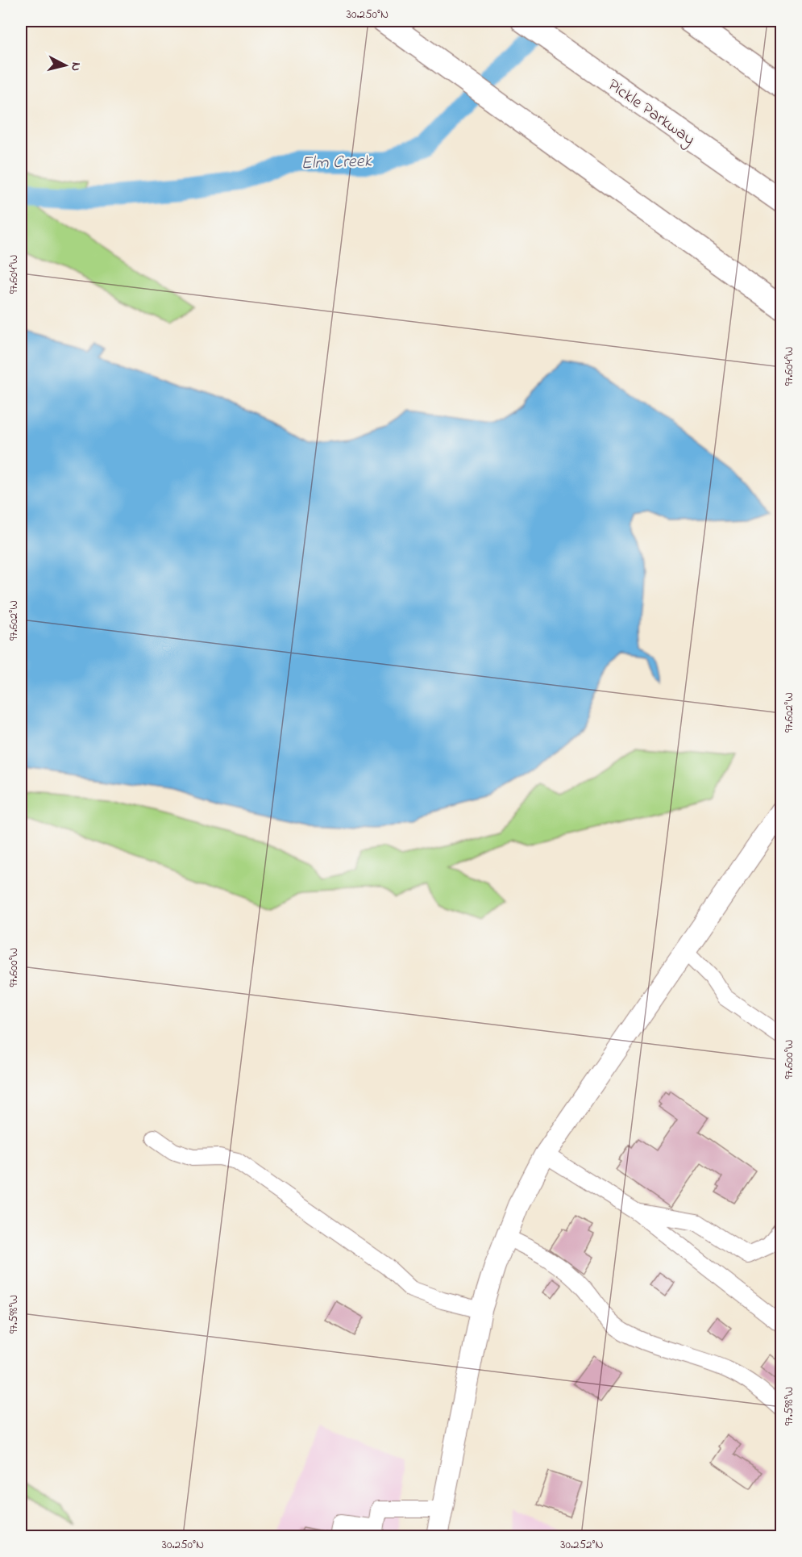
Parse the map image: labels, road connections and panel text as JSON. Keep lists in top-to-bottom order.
{
  "streets": {
    "highway": ["Pickle Parkway"]
  },
  "water": ["Elm Creek"],
  "north": "right",
  "coordinates": [
    "30.250°N",
    "97.604°W",
    "97.602°W",
    "97.600°W",
    "97.598°W",
    "30.252°N"
  ]
}
